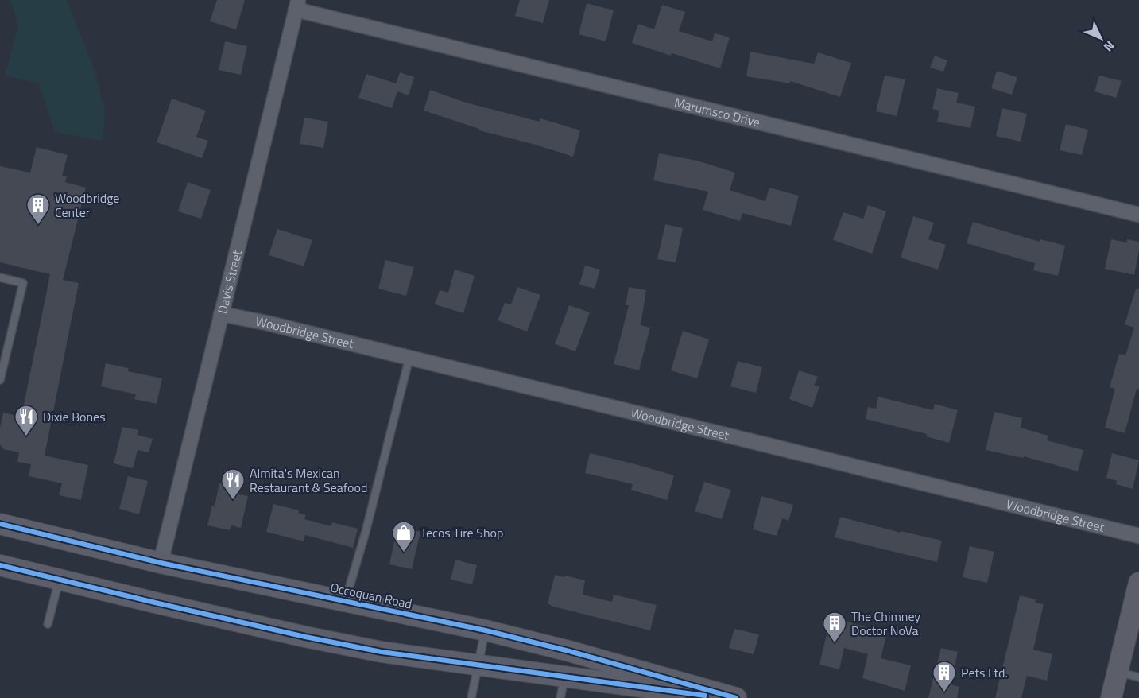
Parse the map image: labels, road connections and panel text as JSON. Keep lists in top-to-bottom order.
{
  "streets": {
    "main road": ["Occoquan Road"],
    "street": ["Marumsco Drive", "Davis Street", "Woodbridge Street"]
  },
  "crossings": [
    ["Marumsco Drive", "Davis Street"],
    ["Davis Street", "Woodbridge Street"],
    ["Davis Street", "Occoquan Road"]
  ],
  "places": {
    "building": ["Woodbridge Center", "The Chimney Doctor NoVa", "Pets Ltd."],
    "restaurant": ["Dixie Bones", "Almita's Mexican Restaurant & Seafood"],
    "shop": ["Tecos Tire Shop"]
  },
  "north": "bottom right"
}
